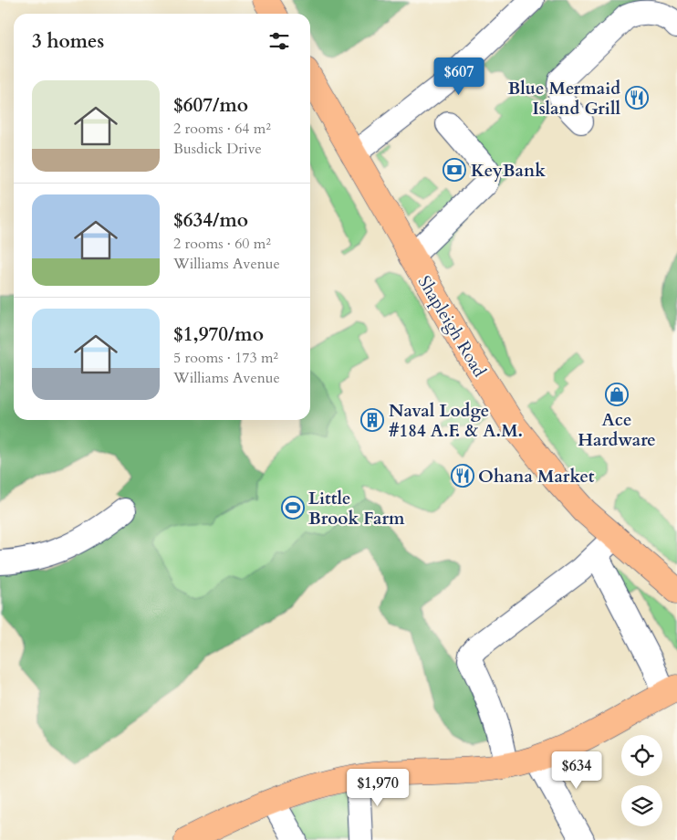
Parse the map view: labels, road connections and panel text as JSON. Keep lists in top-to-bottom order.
{
  "streets": {
    "main road": ["Shapleigh Road"]
  },
  "places": {
    "restaurant": ["Blue Mermaid Island Grill", "Ohana Market"],
    "bank": ["KeyBank"],
    "shop": ["Ace Hardware"],
    "building": ["Naval Lodge #184 A.F. & A.M."],
    "sports": ["Little Brook Farm"]
  },
  "page": {
    "heading": "3 homes",
    "price": ["$607", "$634", "$1,970"],
    "list": [
      {
        "name": "$607/mo",
        "note": "2 rooms · 64 m² · Busdick Drive"
      },
      {
        "name": "$634/mo",
        "note": "2 rooms · 60 m² · Williams Avenue"
      },
      {
        "name": "$1,970/mo",
        "note": "5 rooms · 173 m² · Williams Avenue"
      }
    ]
  }
}
